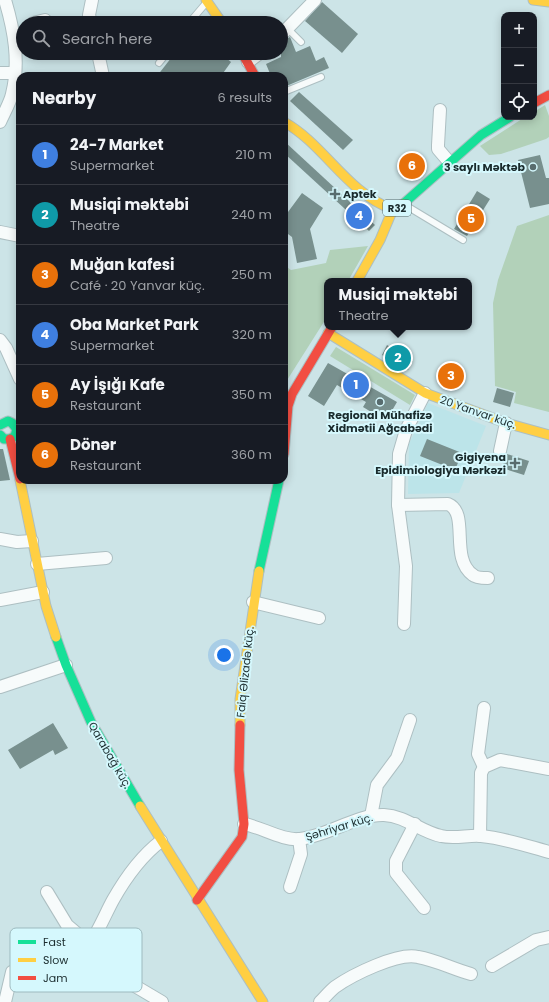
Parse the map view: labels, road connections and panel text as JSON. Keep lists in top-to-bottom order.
{
  "streets": {
    "street": [
      "R32",
      "20 Yanvar küç.",
      "Faiq Əlizadə küç.",
      "Qarabağ küç.",
      "Şəhriyar küç."
    ]
  },
  "crossings": [
    ["Faiq Əlizadə küç.", "Qarabağ küç."],
    ["Faiq Əlizadə küç.", "Şəhriyar küç."]
  ],
  "places": {
    "other": ["3 saylı Məktəb", "Regional Mühafizə Xidmətii Ağcabədi"],
    "health": ["Aptek", "Gigiyena Epidimiologiya Mərkəzi"]
  },
  "legend": ["Fast", "Slow", "Jam"],
  "page": {
    "map_buttons": ["+", "−"],
    "search": "Search here",
    "heading": ["Nearby", "6 results"],
    "list": [
      {
        "mark": "1",
        "name": "24-7 Market",
        "note": "Supermarket",
        "value": "210 m"
      },
      {
        "mark": "2",
        "name": "Musiqi məktəbi",
        "note": "Theatre",
        "value": "240 m"
      },
      {
        "mark": "3",
        "name": "Muğan kafesi",
        "note": "Café · 20 Yanvar küç.",
        "value": "250 m"
      },
      {
        "mark": "4",
        "name": "Oba Market Park",
        "note": "Supermarket",
        "value": "320 m"
      },
      {
        "mark": "5",
        "name": "Ay İşığı Kafe",
        "note": "Restaurant",
        "value": "350 m"
      },
      {
        "mark": "6",
        "name": "Dönər",
        "note": "Restaurant",
        "value": "360 m"
      }
    ],
    "pins": [
      "6",
      "4",
      "5",
      "2",
      "3",
      "1"
    ],
    "popup": ["Musiqi məktəbi", "Theatre"]
  }
}
